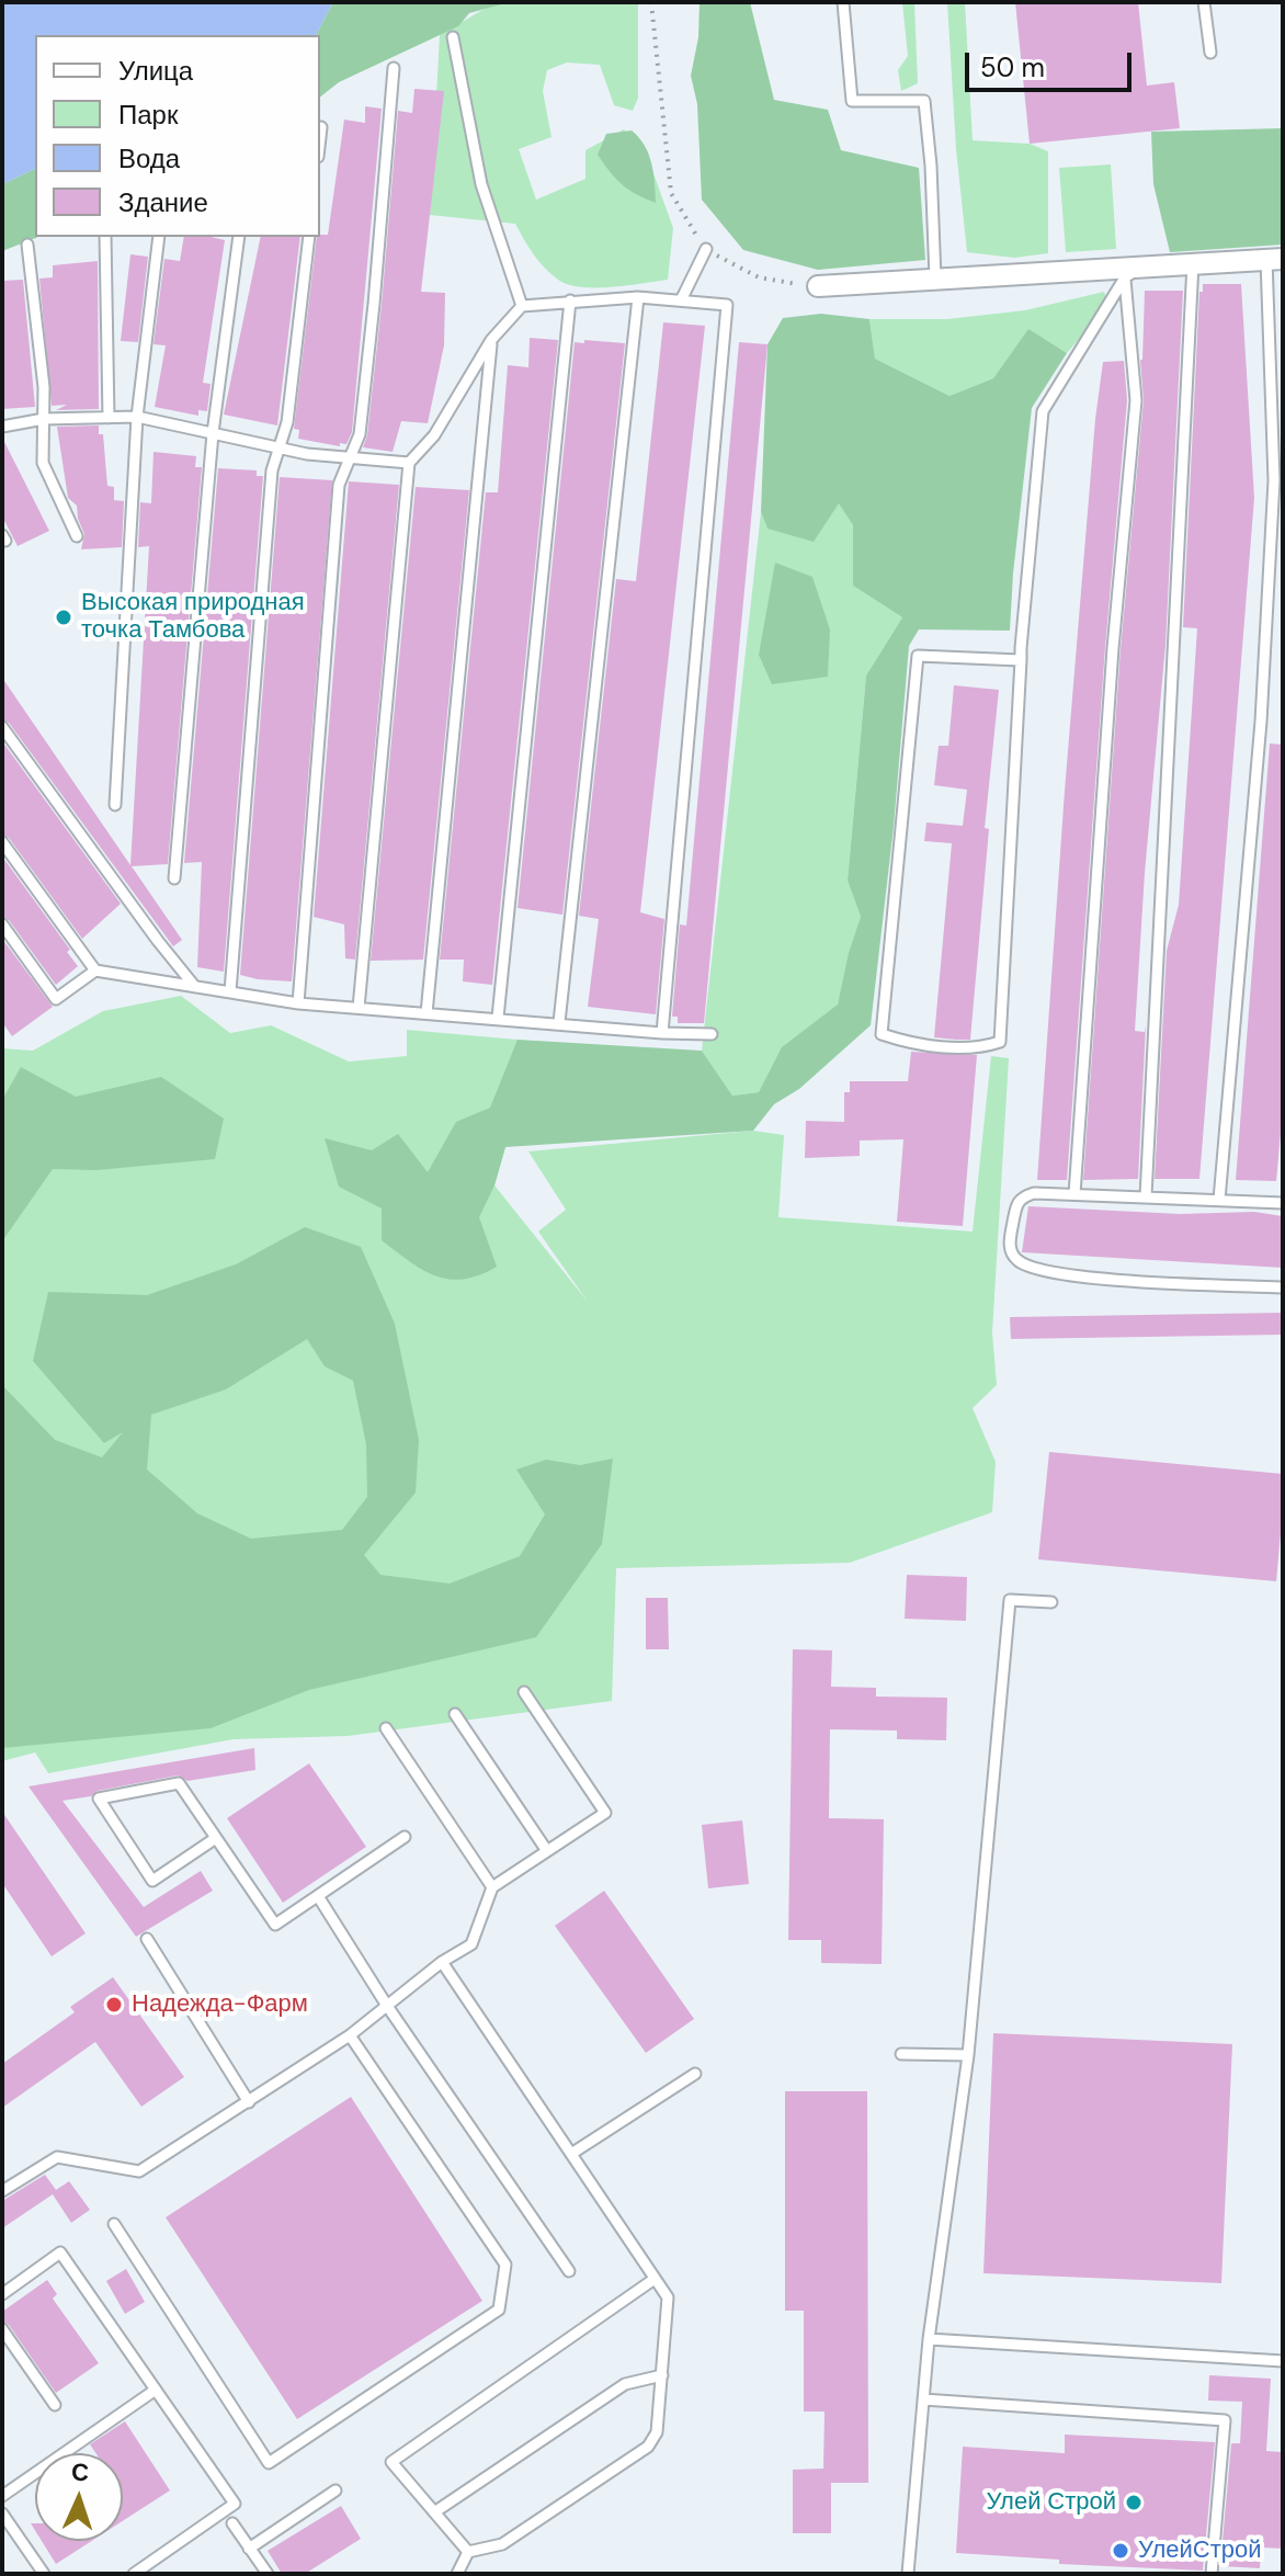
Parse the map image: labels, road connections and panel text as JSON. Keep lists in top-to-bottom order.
{
  "places": [
    "Высокая природная точка Тамбова",
    "Надежда-Фарм",
    "Улей Строй",
    "УлейСтрой"
  ],
  "legend": [
    "Улица",
    "Парк",
    "Вода",
    "Здание"
  ],
  "scale_bar": "50 m",
  "north": "top"
}
